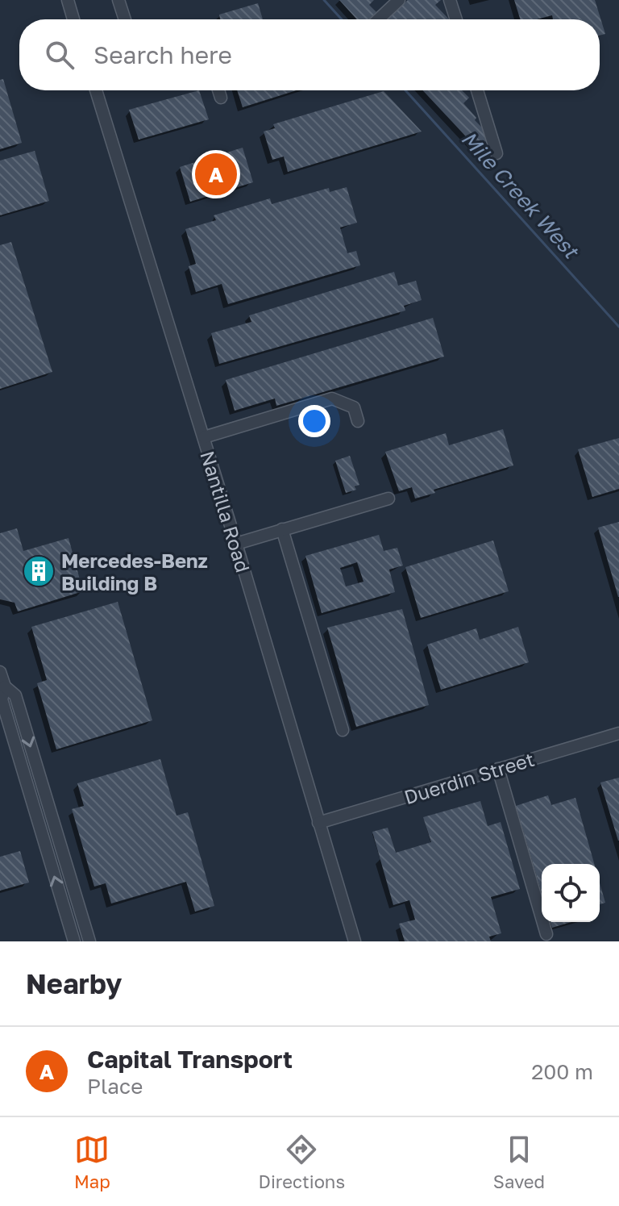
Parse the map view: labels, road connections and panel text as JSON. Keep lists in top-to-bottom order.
{
  "streets": {
    "street": ["Nantilla Road", "Duerdin Street"]
  },
  "crossings": [
    ["Nantilla Road", "Duerdin Street"]
  ],
  "water": ["Mile Creek West"],
  "places": {
    "building": ["Mercedes-Benz Building B"]
  },
  "page": {
    "search": "Search here",
    "pins": "A",
    "heading": "Nearby",
    "list": [
      {
        "mark": "A",
        "name": "Capital Transport",
        "note": "Place",
        "value": "200 m"
      }
    ],
    "nav": ["Map", "Directions", "Saved"]
  }
}
